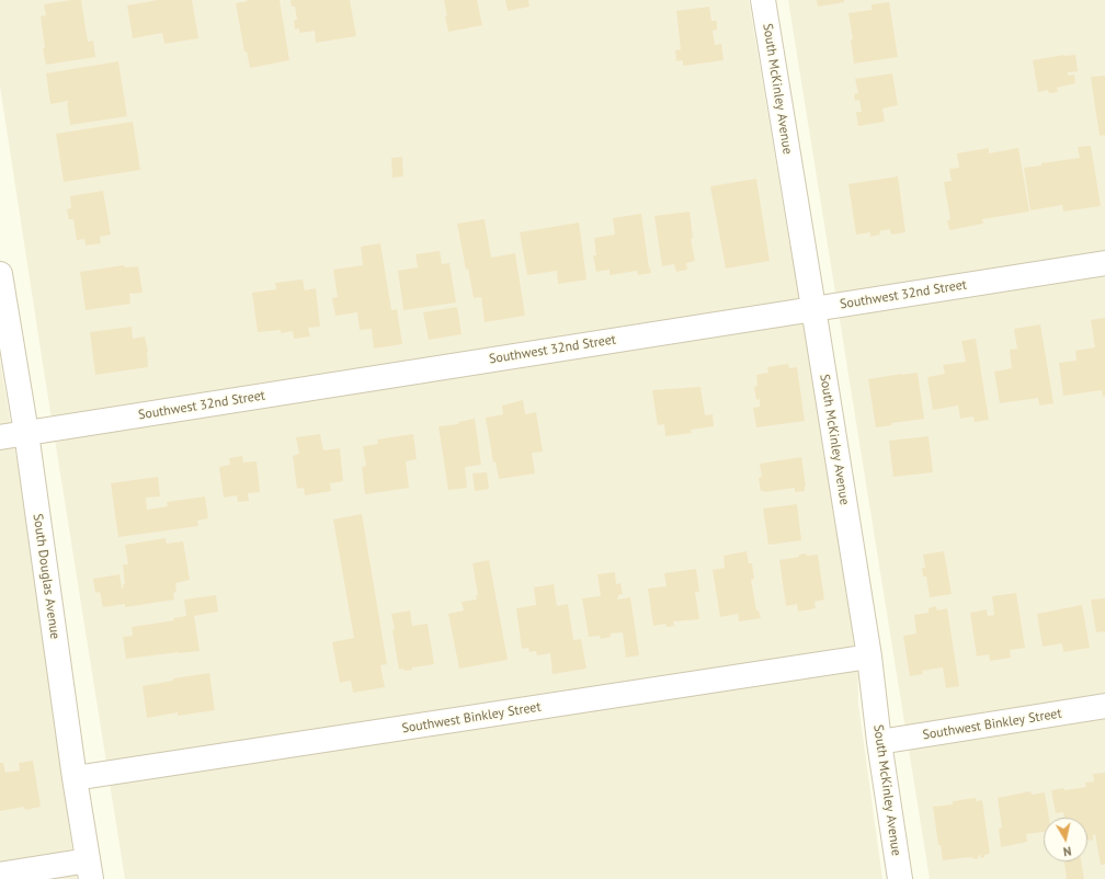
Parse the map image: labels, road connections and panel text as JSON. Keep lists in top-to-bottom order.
{
  "streets": {
    "street": [
      "South McKinley Avenue",
      "Southwest 32nd Street",
      "South Douglas Avenue",
      "Southwest Binkley Street"
    ]
  },
  "crossings": [
    ["South McKinley Avenue", "Southwest 32nd Street"],
    ["South McKinley Avenue", "Southwest Binkley Street"],
    ["Southwest 32nd Street", "South Douglas Avenue"],
    ["South Douglas Avenue", "Southwest Binkley Street"]
  ],
  "north": "bottom"
}
